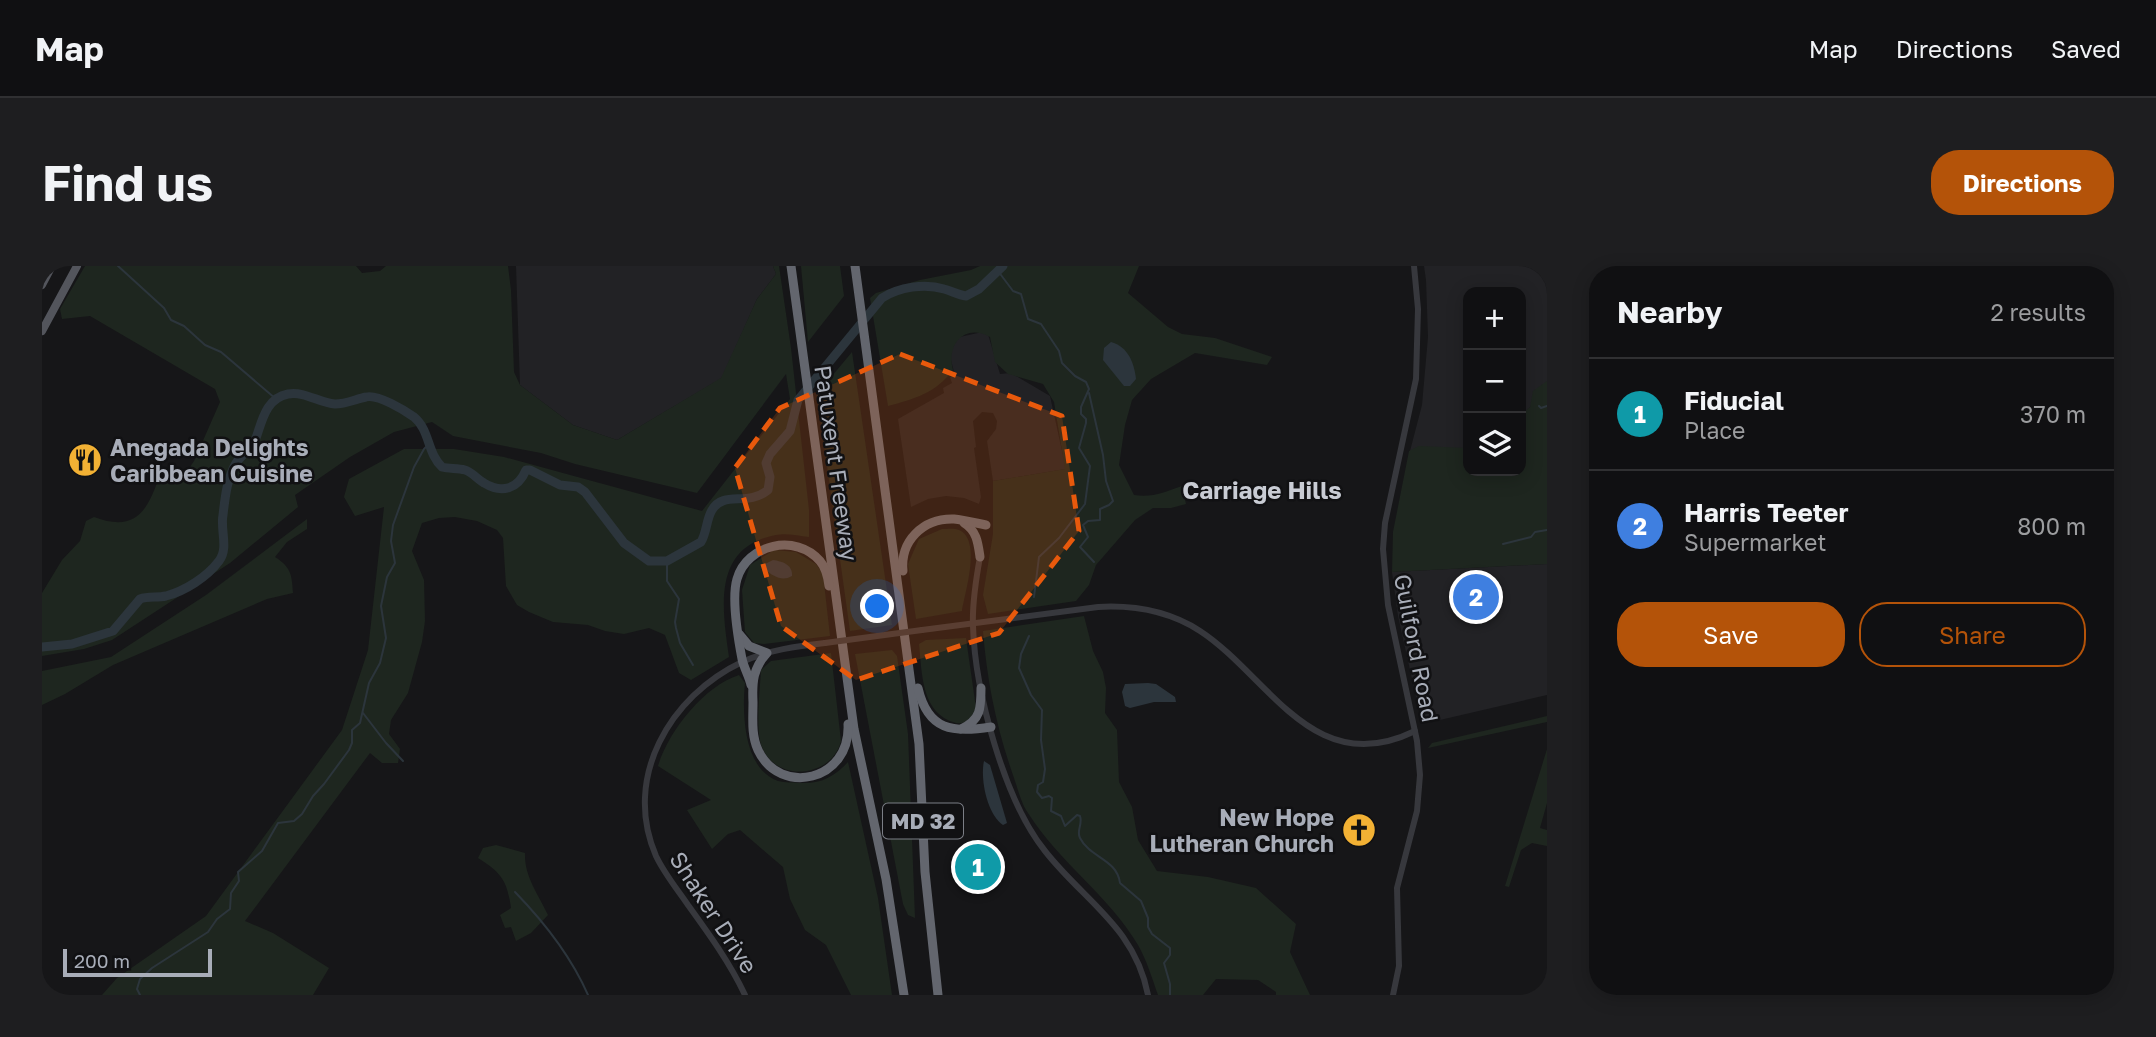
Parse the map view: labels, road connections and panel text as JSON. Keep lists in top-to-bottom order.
{
  "streets": {
    "highway": ["Patuxent Freeway", "MD 32"],
    "street": ["Guilford Road", "Shaker Drive"]
  },
  "districts": ["Carriage Hills"],
  "places": {
    "restaurant": ["Anegada Delights Caribbean Cuisine"],
    "church": ["New Hope Lutheran Church"]
  },
  "scale_bar": "200 m",
  "page": {
    "header": "Map",
    "nav": ["Map", "Directions", "Saved"],
    "buttons": [
      "Directions",
      ["Save", "Share"]
    ],
    "title": "Find us",
    "heading": ["Nearby", "2 results"],
    "map_buttons": ["+", "−"],
    "list": [
      {
        "mark": "1",
        "name": "Fiducial",
        "note": "Place",
        "value": "370 m"
      },
      {
        "mark": "2",
        "name": "Harris Teeter",
        "note": "Supermarket",
        "value": "800 m"
      }
    ],
    "pins": ["2", "1"],
    "scale": "200 m"
  }
}
